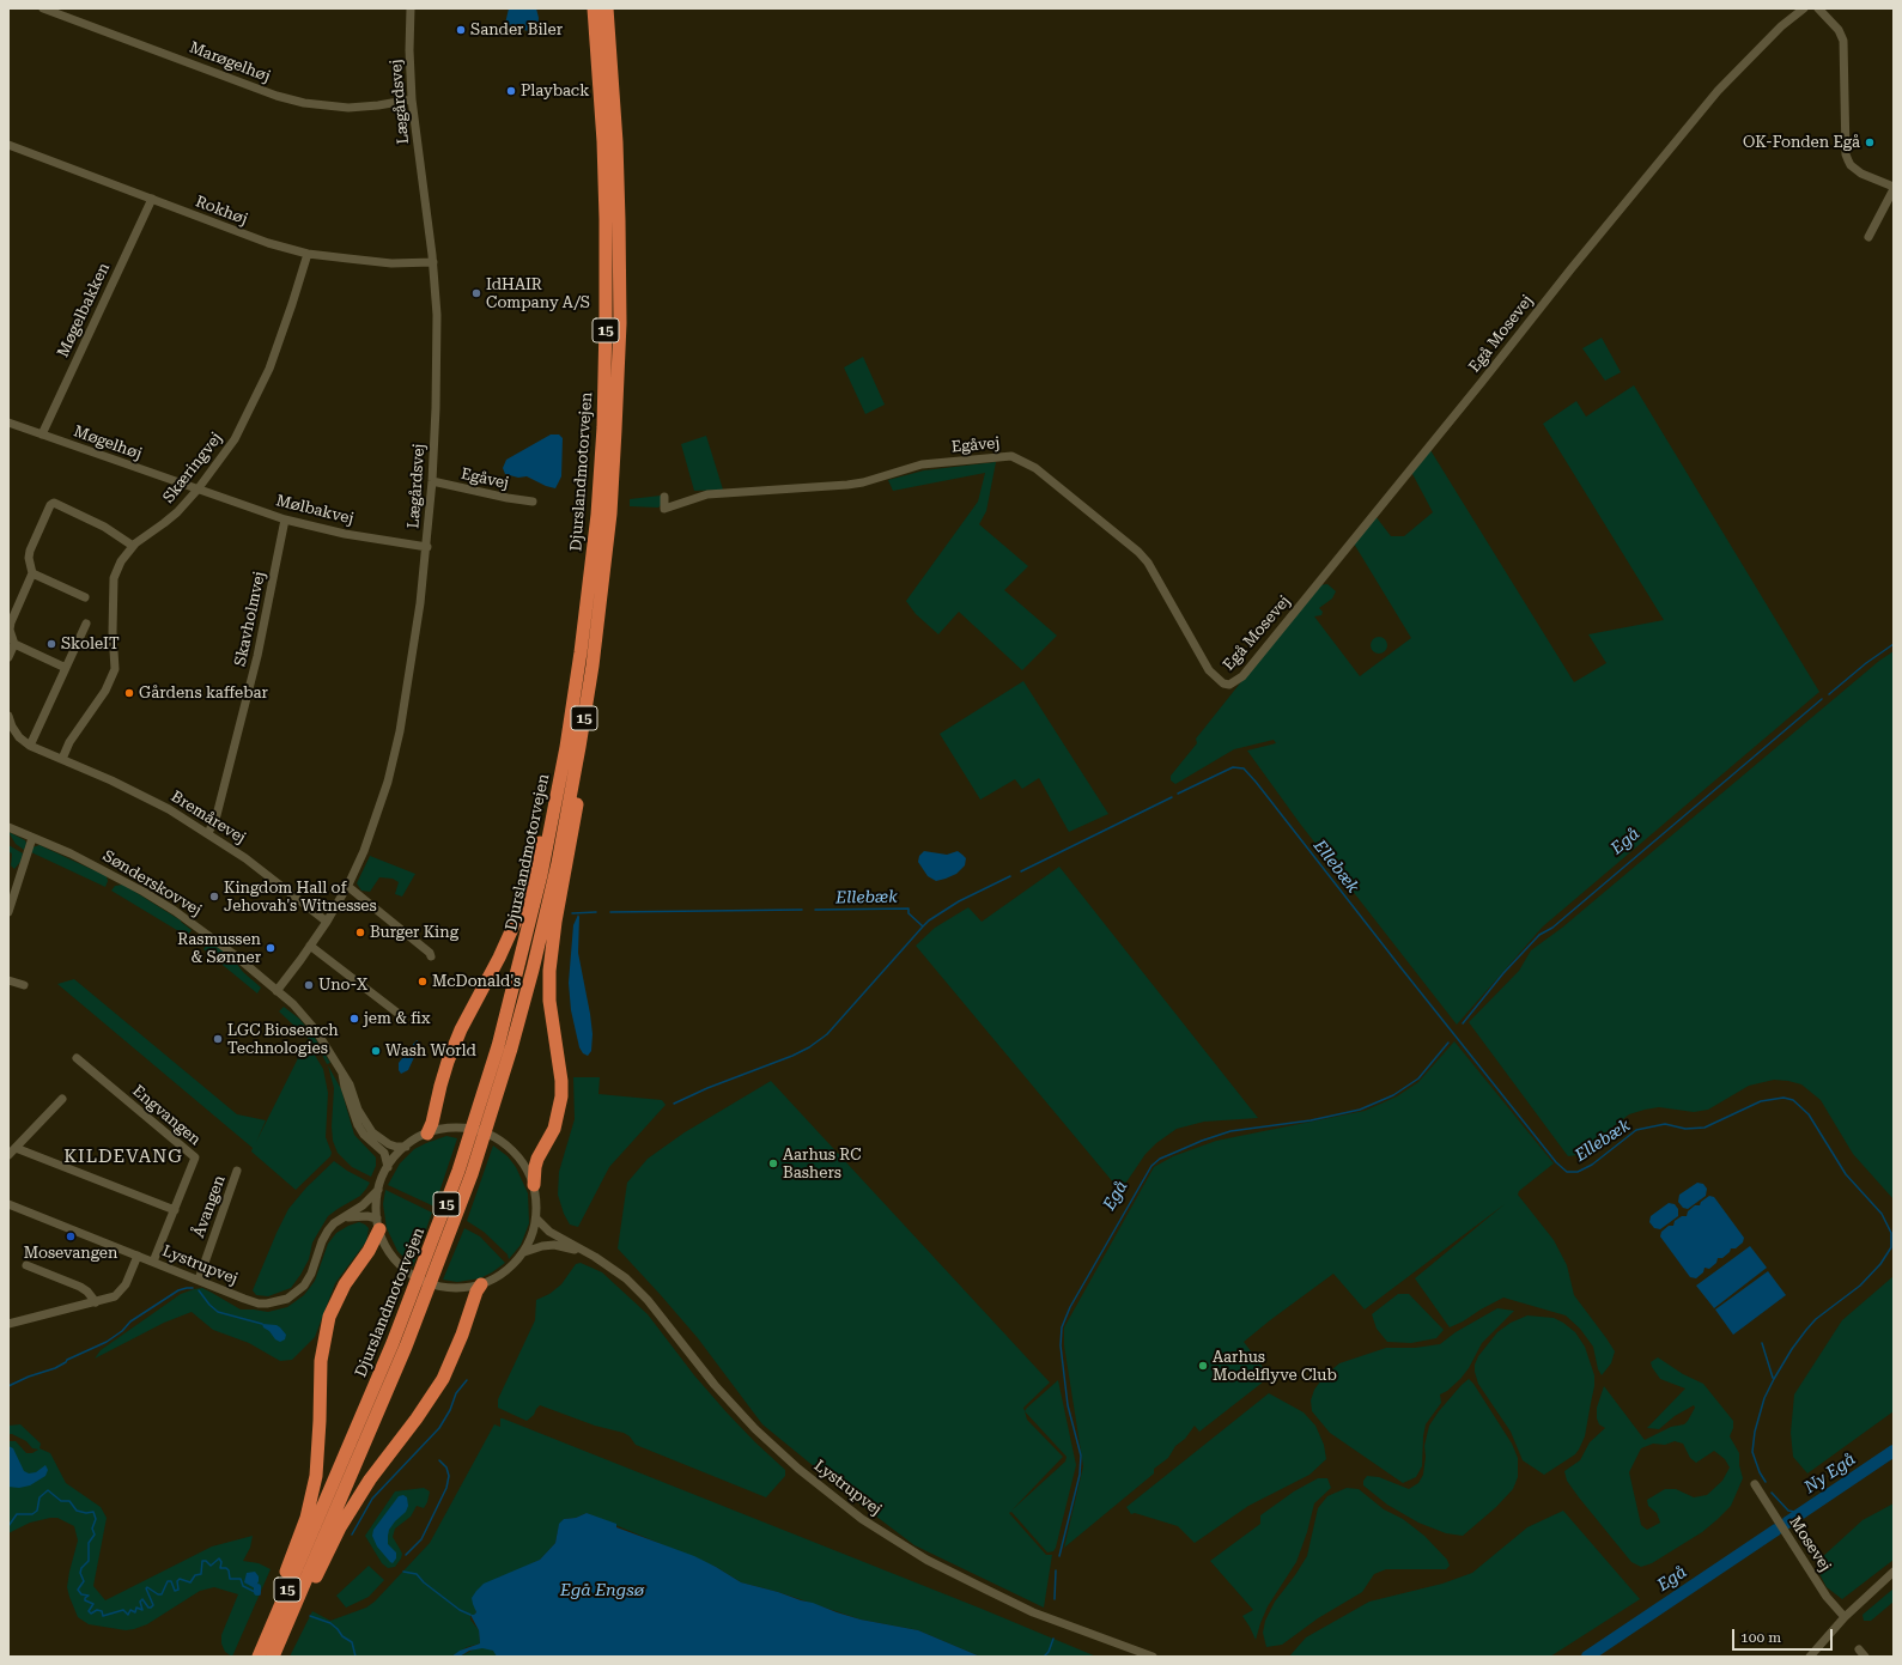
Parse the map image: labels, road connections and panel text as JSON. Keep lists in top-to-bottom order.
{
  "streets": {
    "highway": ["15", "Djurslandmotorvejen"],
    "street": [
      "Marøgelhøj",
      "Lægårdsvej",
      "Rokhøj",
      "Møgelbakken",
      "Egå Mosevej",
      "Møgelhøj",
      "Egåvej",
      "Skæringvej",
      "Mølbakvej",
      "Skavholmvej",
      "Bremårevej",
      "Sønderskovvej",
      "Engvangen",
      "Åvangen",
      "Lystrupvej",
      "Mosevej"
    ]
  },
  "crossings": [
    ["Marøgelhøj", "Lægårdsvej"],
    ["Lægårdsvej", "Rokhøj"],
    ["Lægårdsvej", "Egåvej"],
    ["Lægårdsvej", "Mølbakvej"],
    ["Lægårdsvej", "Bremårevej"],
    ["Lægårdsvej", "Sønderskovvej"],
    ["Rokhøj", "Møgelbakken"],
    ["Rokhøj", "Skæringvej"],
    ["Møgelbakken", "Møgelhøj"],
    ["Egå Mosevej", "Egåvej"],
    ["Møgelhøj", "Skæringvej"],
    ["Møgelhøj", "Mølbakvej"],
    ["Skæringvej", "Mølbakvej"],
    ["Skæringvej", "Bremårevej"],
    ["Mølbakvej", "Skavholmvej"],
    ["Skavholmvej", "Bremårevej"],
    ["Sønderskovvej", "Lystrupvej"],
    ["Engvangen", "Lystrupvej"],
    ["Åvangen", "Lystrupvej"]
  ],
  "districts": ["KILDEVANG"],
  "water": [
    "Egå",
    "Ellebæk",
    "Ny Egå",
    "Egå Engsø"
  ],
  "places": [
    "Sander Biler",
    "Playback",
    "OK-Fonden Egå",
    "IdHAIR Company A/S",
    "SkoleIT",
    "Gårdens kaffebar",
    "Kingdom Hall of Jehovah's Witnesses",
    "Burger King",
    "Rasmussen & Sønner",
    "McDonald's",
    "Uno-X",
    "jem & fix",
    "LGC Biosearch Technologies",
    "Wash World",
    "Aarhus RC Bashers",
    "Mosevangen",
    "Aarhus Modelflyve Club"
  ],
  "scale_bar": "100 m"
}
